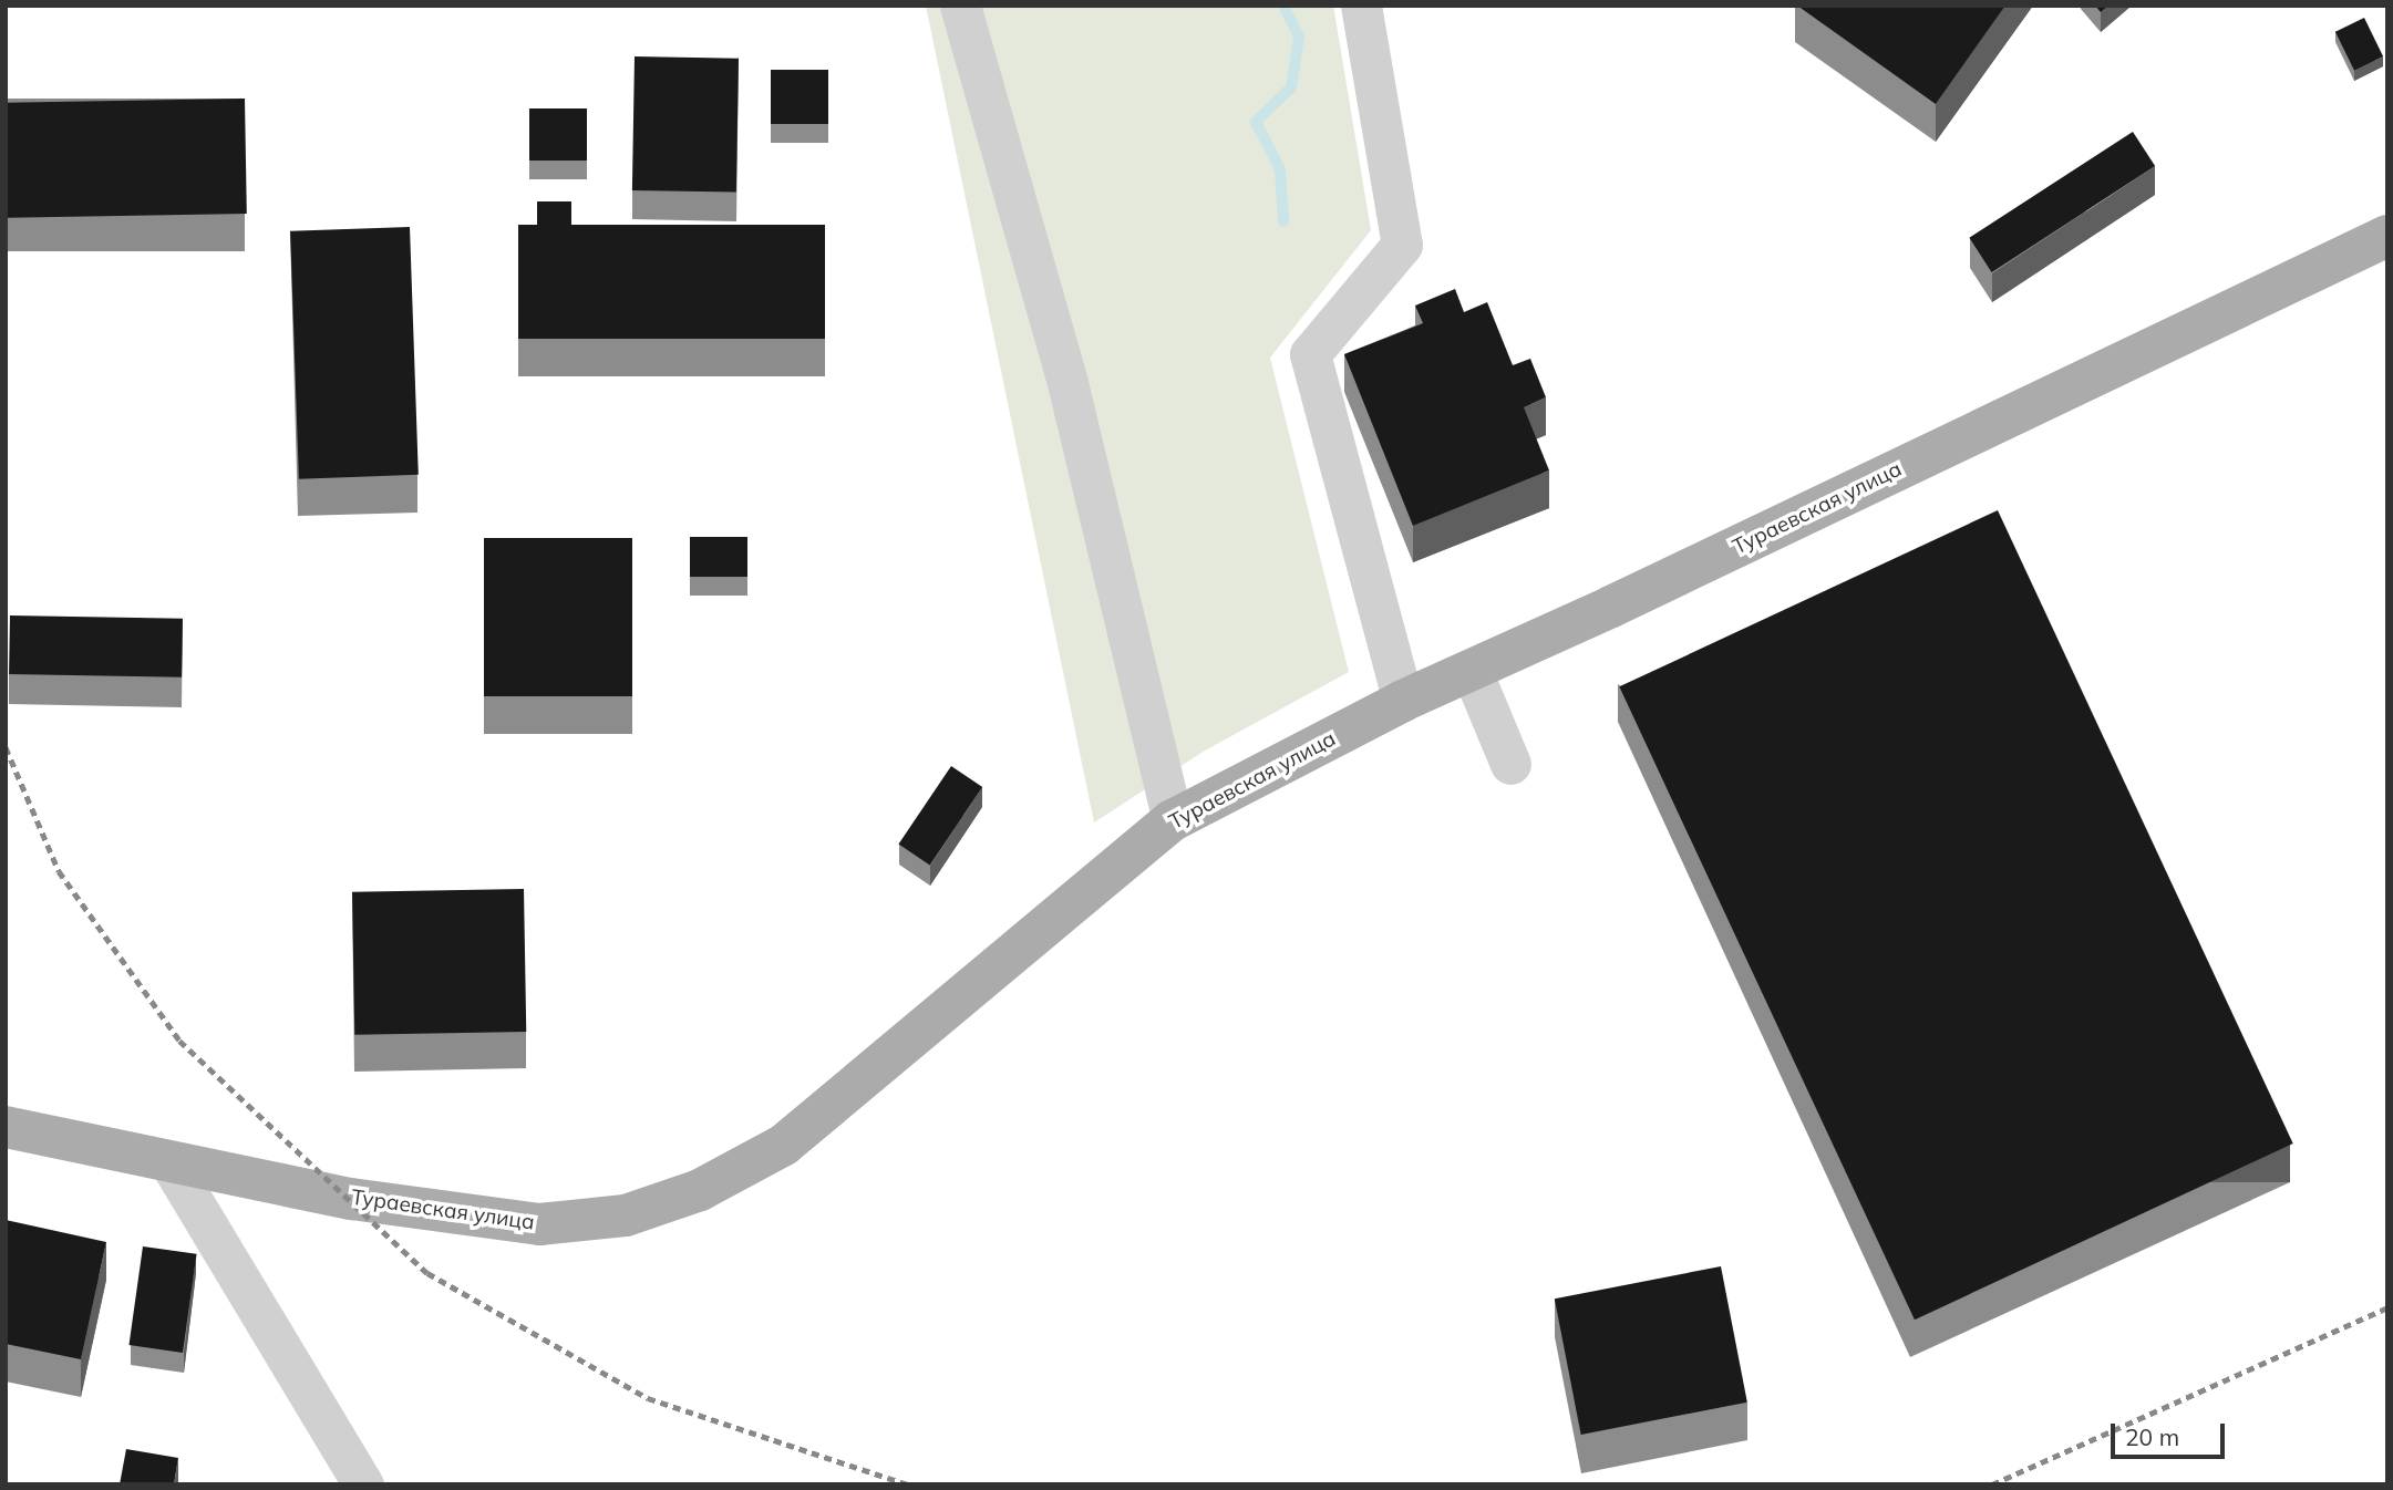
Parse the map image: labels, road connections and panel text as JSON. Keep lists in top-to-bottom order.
{
  "streets": {
    "main road": ["Тураевская улица"]
  },
  "scale_bar": "20 m"
}
